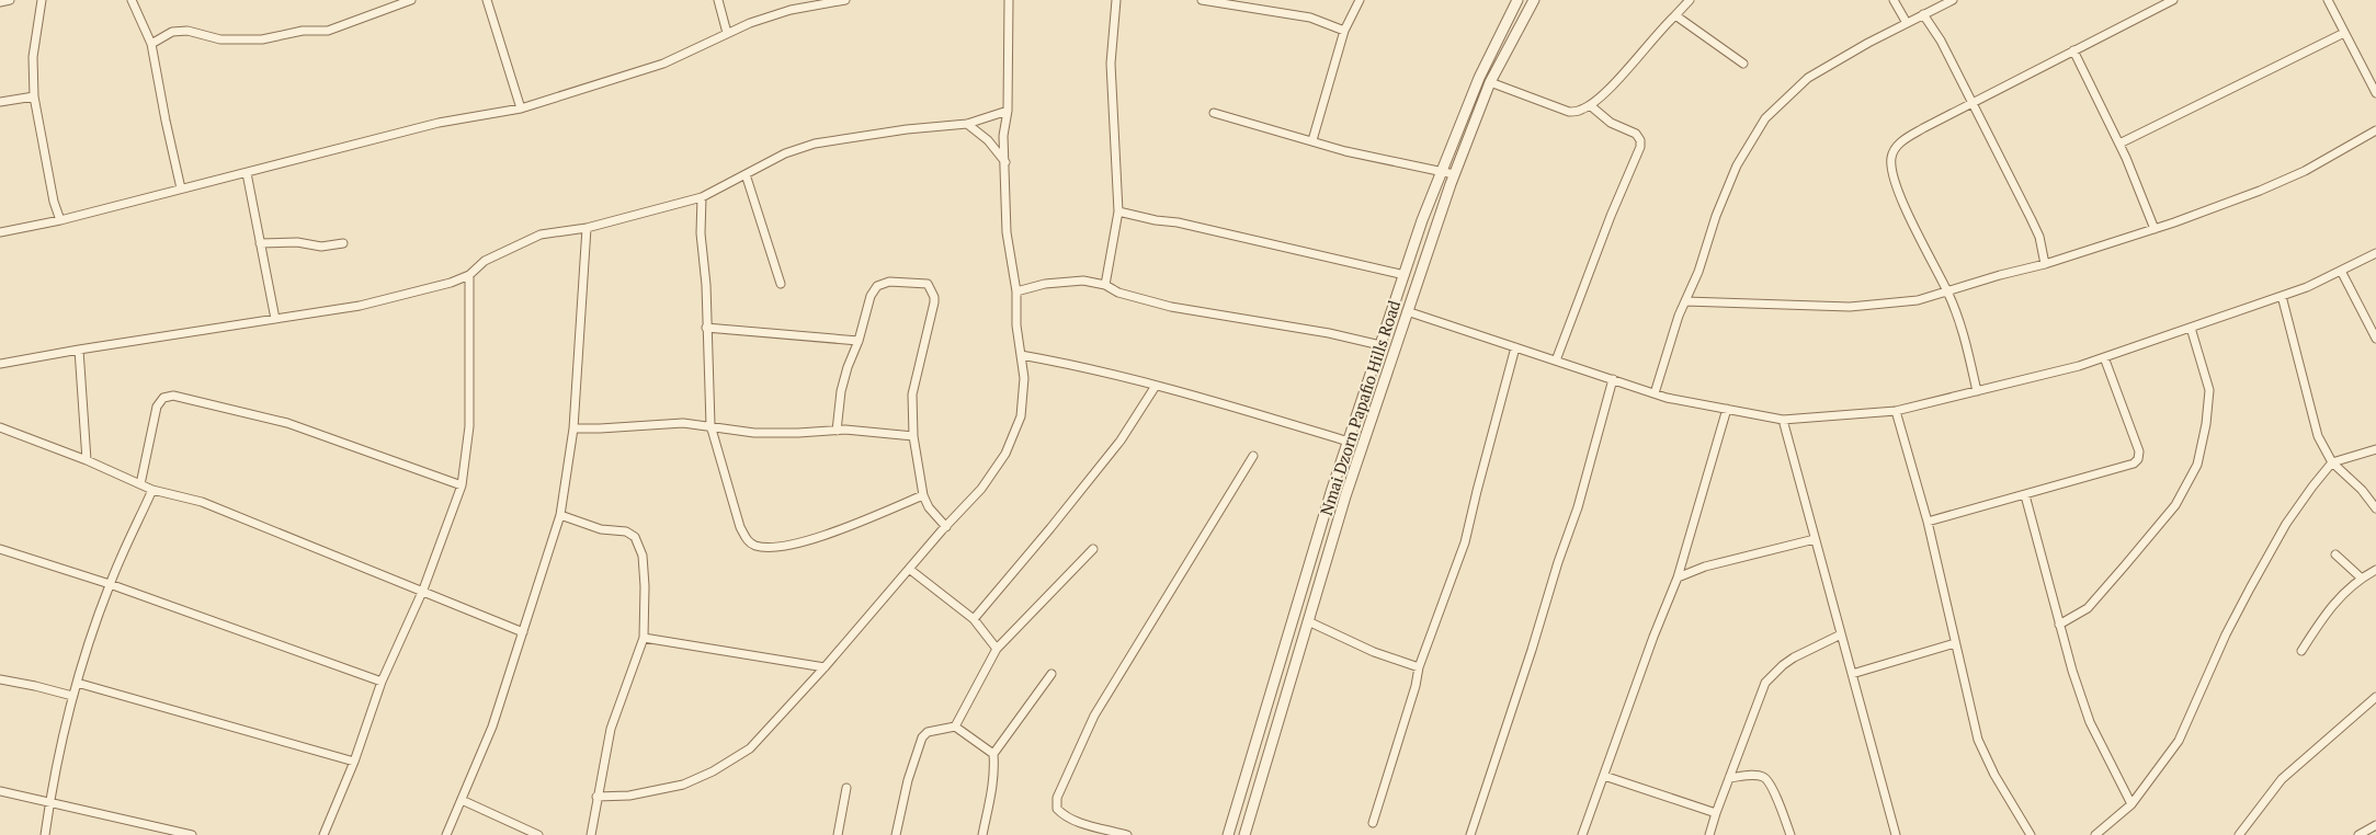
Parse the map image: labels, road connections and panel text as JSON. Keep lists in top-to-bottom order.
{
  "streets": {
    "street": ["Nmai Dzorn Papafio Hills Road"]
  }
}
